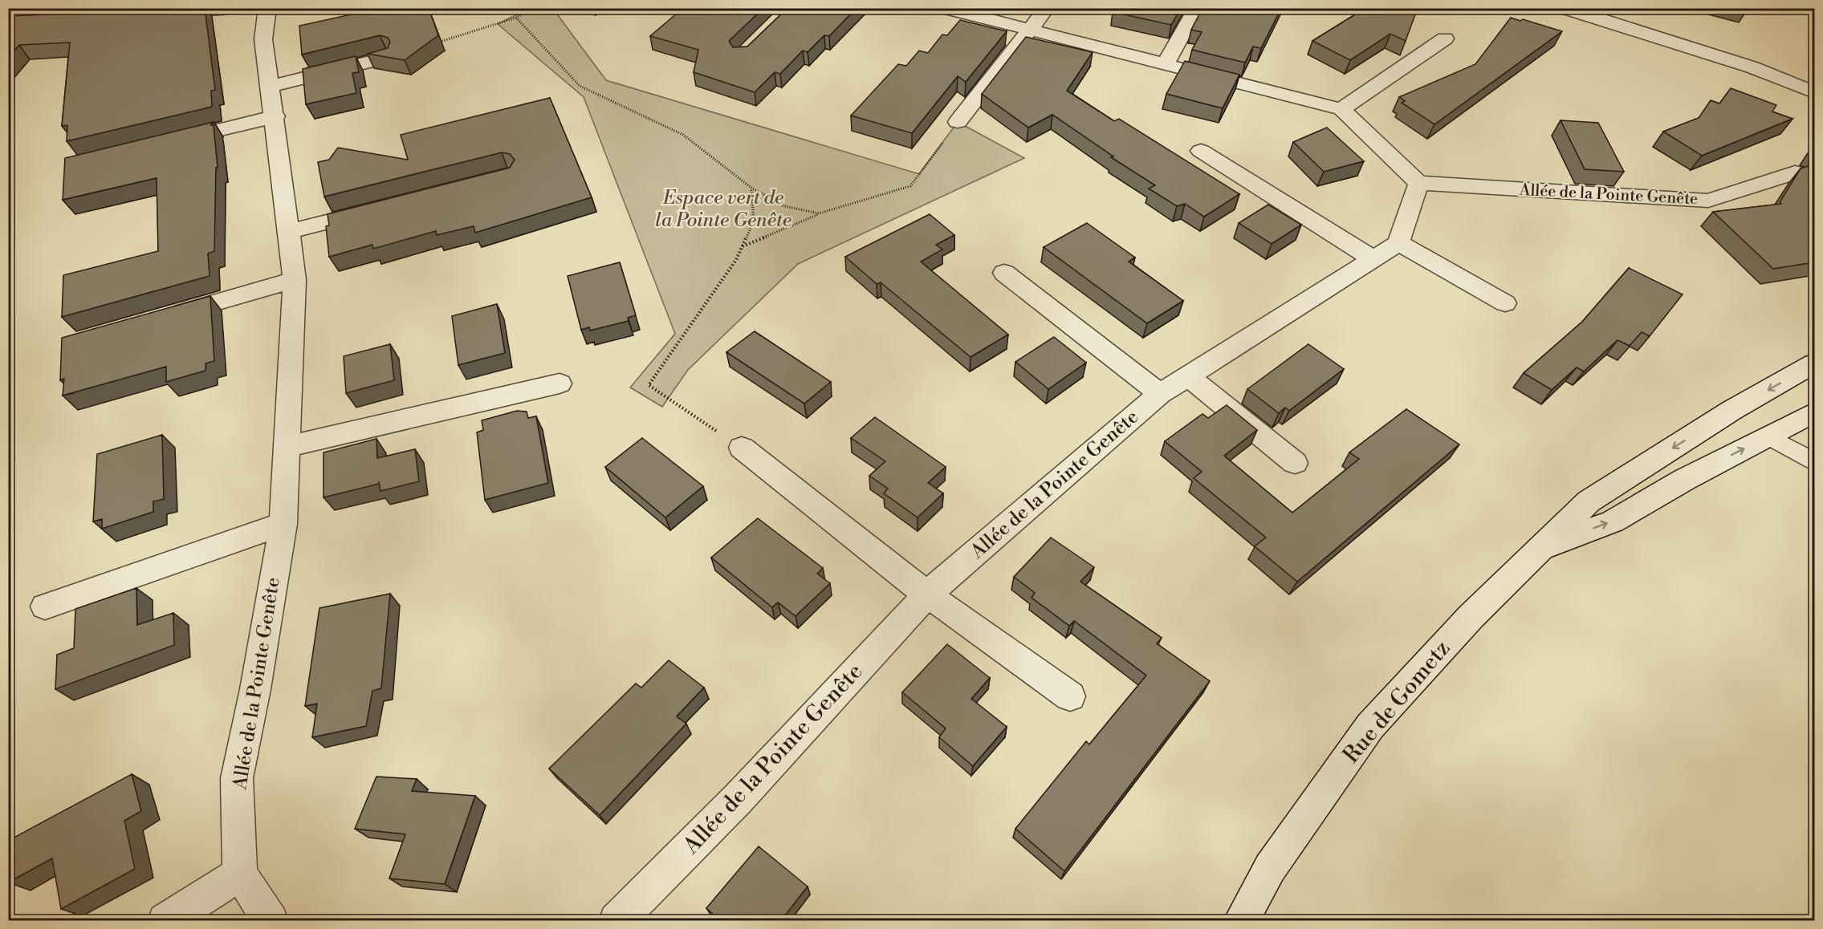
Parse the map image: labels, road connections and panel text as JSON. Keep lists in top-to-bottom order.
{
  "streets": {
    "street": ["Allée de la Pointe Genête", "Rue de Gometz"]
  },
  "parks": ["Espace vert de la Pointe Genête"]
}
